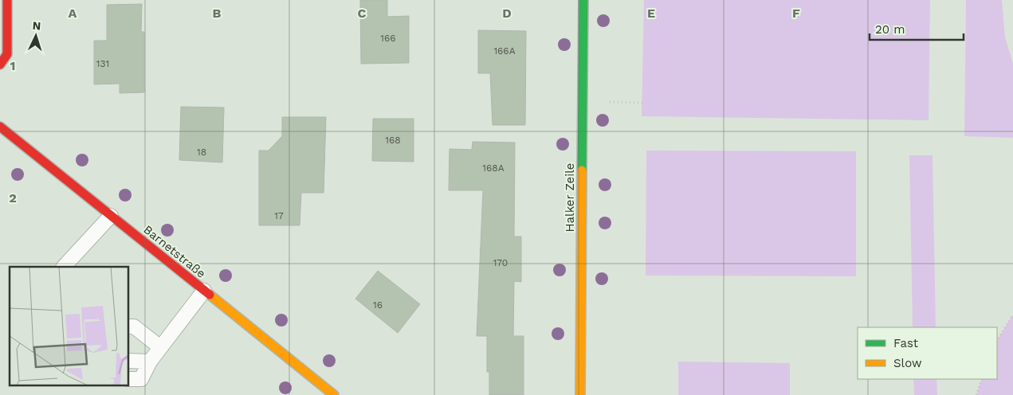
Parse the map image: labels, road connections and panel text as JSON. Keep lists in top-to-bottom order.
{
  "streets": {
    "street": ["Halker Zeile", "Barnetstraße"]
  },
  "house_numbers": [
    "166",
    "166A",
    "131",
    "168",
    "18",
    "168A",
    "17",
    "170",
    "16"
  ],
  "legend": ["Fast", "Slow"],
  "scale_bar": "20 m",
  "north": "top",
  "grid": {
    "columns": [
      "A",
      "B",
      "C",
      "D",
      "E",
      "F"
    ],
    "rows": ["1", "2"]
  }
}
